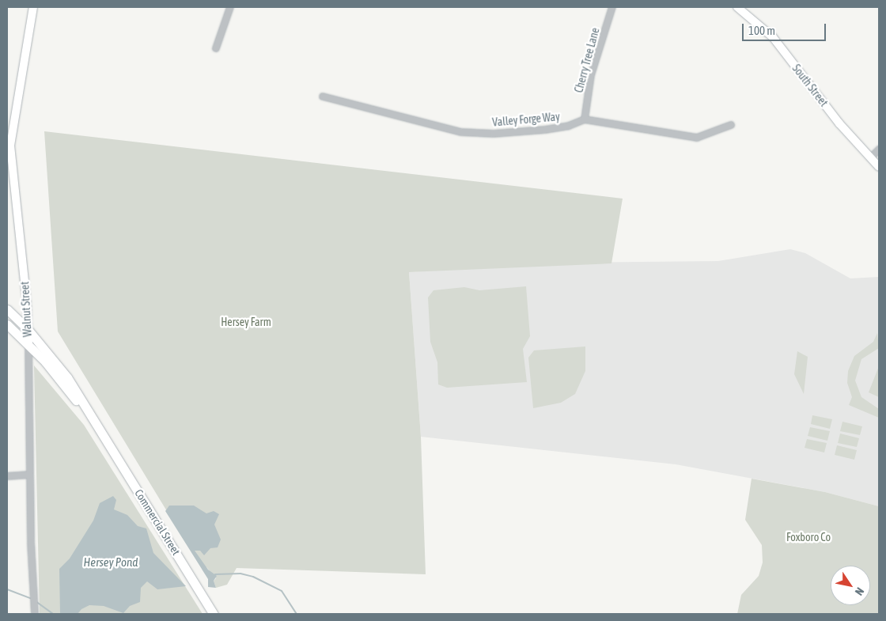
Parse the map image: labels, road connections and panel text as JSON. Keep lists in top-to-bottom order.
{
  "streets": {
    "main road": ["Commercial Street"],
    "street": [
      "Cherry Tree Lane",
      "South Street",
      "Valley Forge Way",
      "Walnut Street"
    ]
  },
  "crossings": [
    ["Cherry Tree Lane", "Valley Forge Way"],
    ["Walnut Street", "Commercial Street"]
  ],
  "water": ["Hersey Pond"],
  "parks": ["Hersey Farm", "Foxboro Co"],
  "scale_bar": "100 m",
  "north": "bottom right"
}
